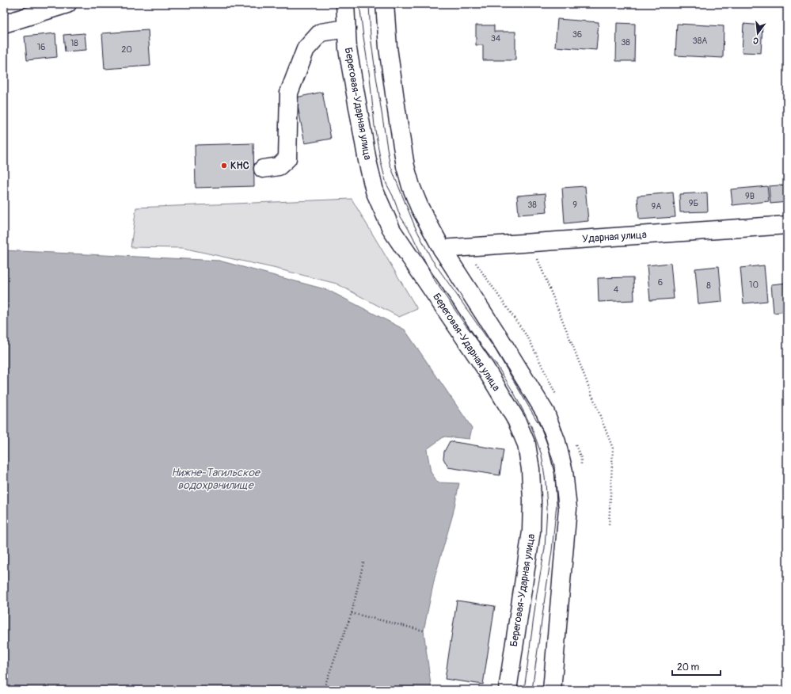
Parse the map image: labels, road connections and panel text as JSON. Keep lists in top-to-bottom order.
{
  "streets": {
    "main road": ["Береговая-Ударная улица", "Ударная улица"]
  },
  "water": ["Нижне-Тагильское водохранилище"],
  "places": ["КНС"],
  "house_numbers": [
    "36",
    "34",
    "38А",
    "38",
    "18",
    "16",
    "20",
    "9В",
    "9Б",
    "38",
    "9",
    "9А",
    "6",
    "10",
    "8",
    "4"
  ],
  "scale_bar": "20 m",
  "north": "bottom"
}
